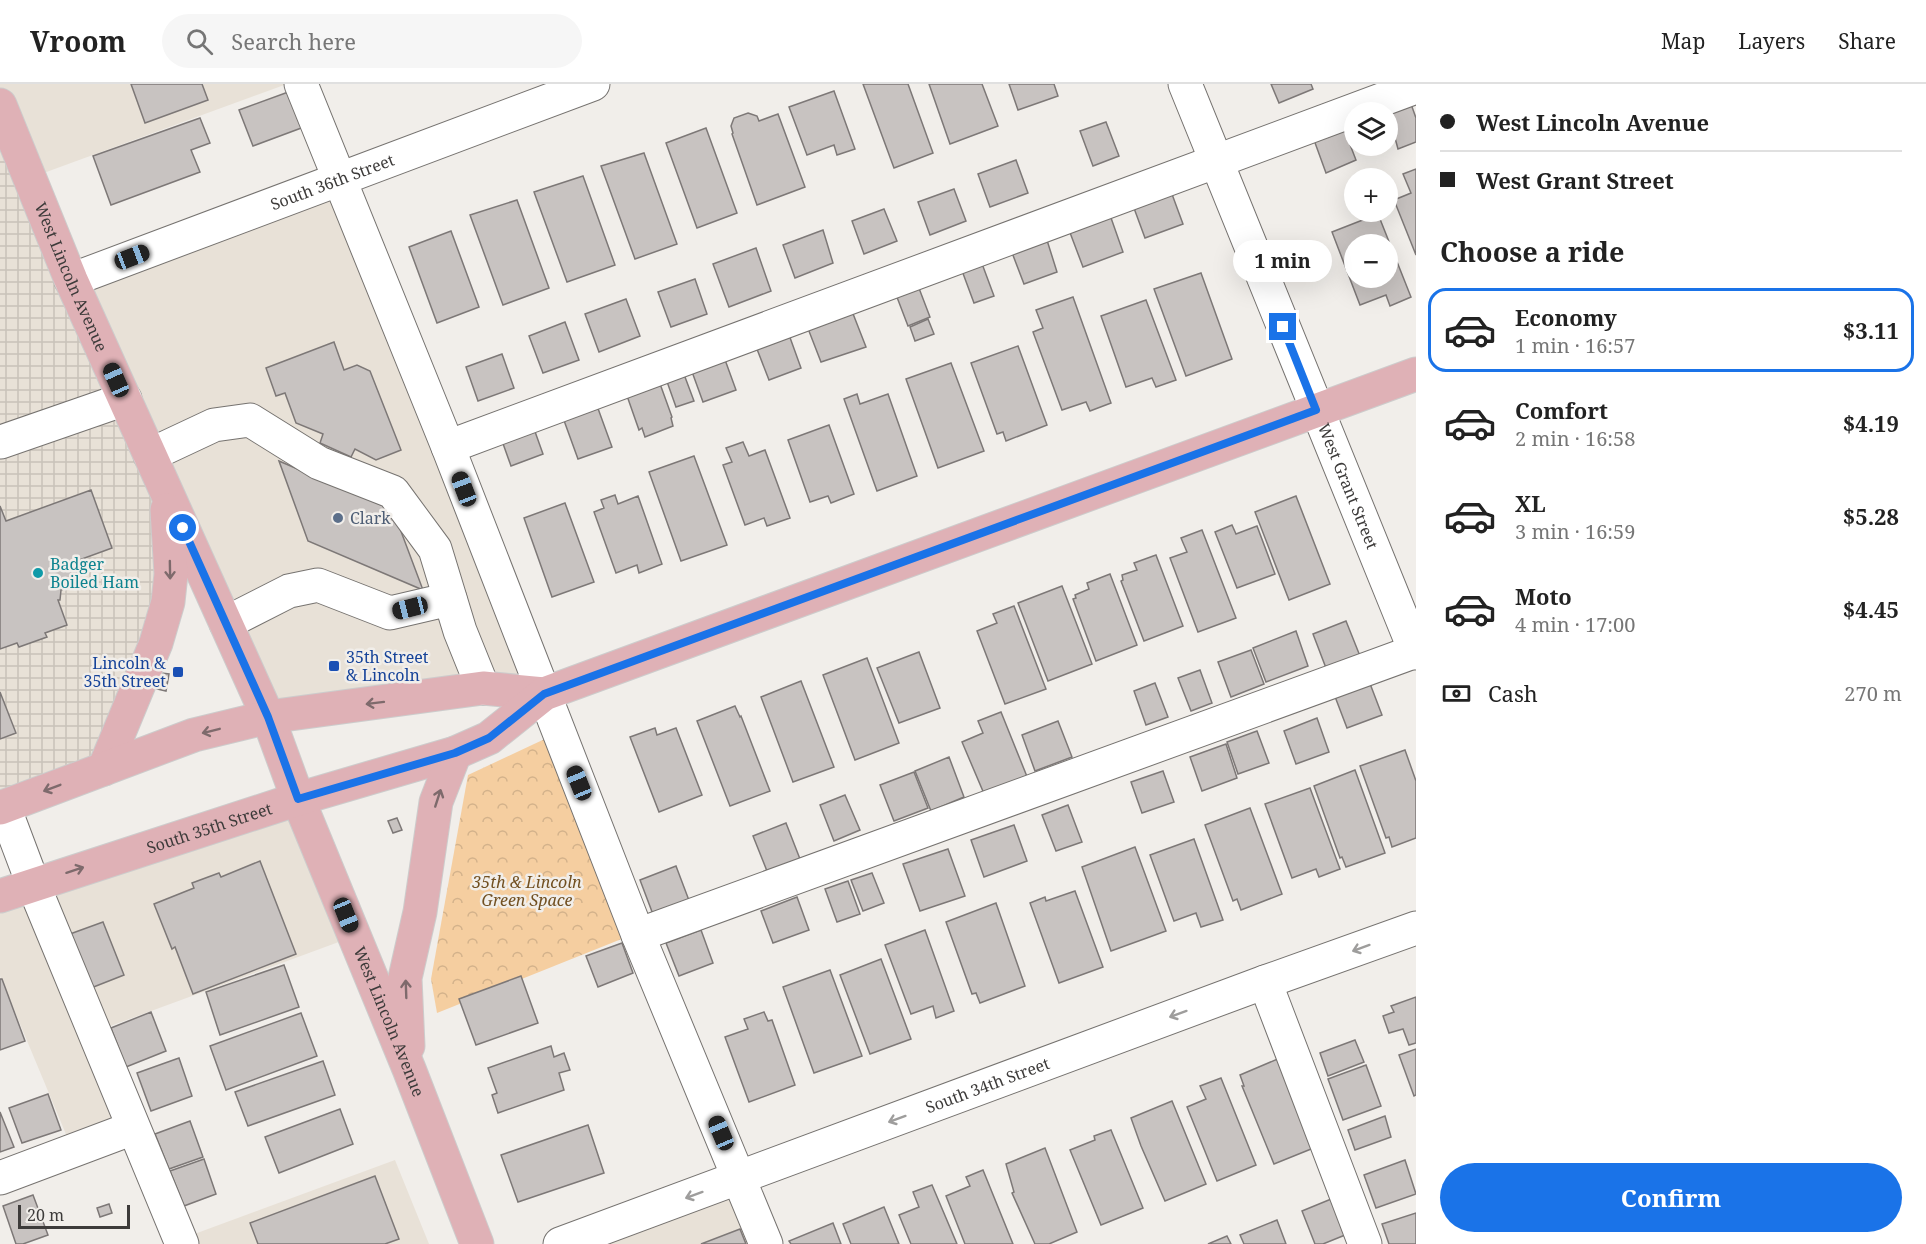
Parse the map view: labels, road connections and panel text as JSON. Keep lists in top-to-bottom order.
{
  "streets": {
    "main road": ["West Lincoln Avenue", "South 35th Street"],
    "street": ["South 36th Street", "West Grant Street", "South 34th Street"]
  },
  "crossings": [
    ["South 36th Street", "West Lincoln Avenue"],
    ["West Lincoln Avenue", "South 35th Street"],
    ["West Grant Street", "South 35th Street"]
  ],
  "parks": ["35th & Lincoln Green Space"],
  "places": {
    "other": ["Clark", "Badger Boiled Ham"],
    "transit": ["35th Street & Lincoln", "Lincoln & 35th Street"]
  },
  "scale_bar": "20 m",
  "page": {
    "header": "Vroom",
    "search": "Search here",
    "nav": ["Map", "Layers", "Share"],
    "banner": ["West Lincoln Avenue", "West Grant Street"],
    "map_buttons": ["+", "−"],
    "heading": "Choose a ride",
    "bubble": "1 min",
    "list": [
      {
        "name": "Economy",
        "note": "1 min · 16:57",
        "value": "$3.11"
      },
      {
        "name": "Comfort",
        "note": "2 min · 16:58",
        "value": "$4.19"
      },
      {
        "name": "XL",
        "note": "3 min · 16:59",
        "value": "$5.28"
      },
      {
        "name": "Moto",
        "note": "4 min · 17:00",
        "value": "$4.45"
      }
    ],
    "pay": ["Cash", "270 m"],
    "buttons": "Confirm",
    "scale": "20 m"
  }
}
